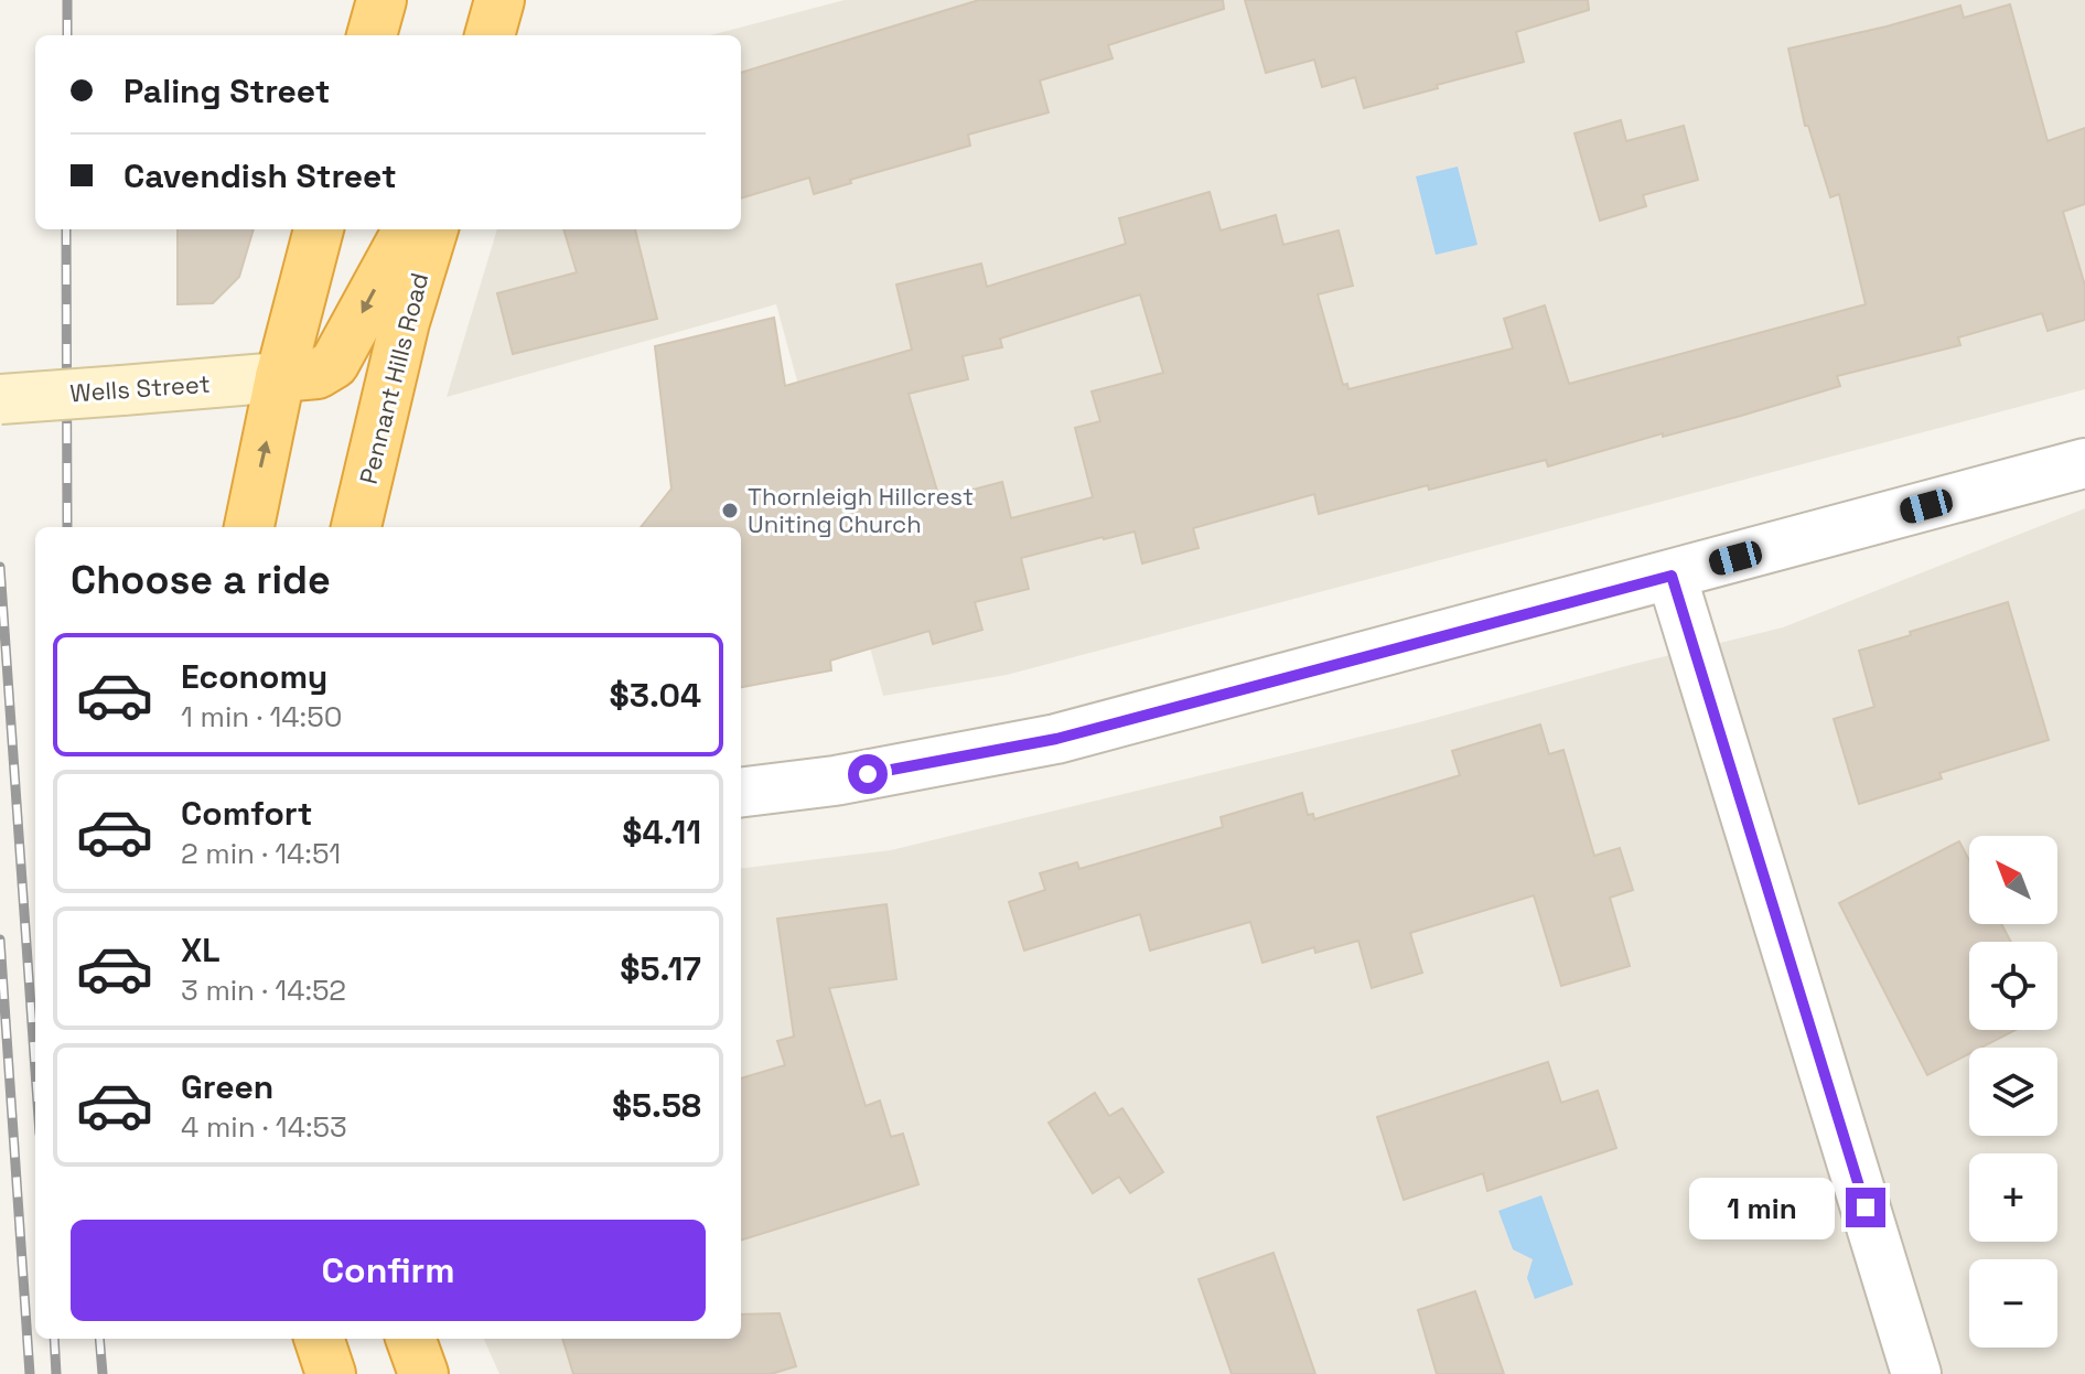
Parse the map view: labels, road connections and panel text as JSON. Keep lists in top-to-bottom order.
{
  "streets": {
    "highway": ["Pennant Hills Road"],
    "main road": ["Wells Street"]
  },
  "places": ["Thornleigh Hillcrest Uniting Church"],
  "north": "top left",
  "page": {
    "banner": ["Paling Street", "Cavendish Street"],
    "heading": "Choose a ride",
    "list": [
      {
        "name": "Economy",
        "note": "1 min · 14:50",
        "value": "$3.04"
      },
      {
        "name": "Comfort",
        "note": "2 min · 14:51",
        "value": "$4.11"
      },
      {
        "name": "XL",
        "note": "3 min · 14:52",
        "value": "$5.17"
      },
      {
        "name": "Green",
        "note": "4 min · 14:53",
        "value": "$5.58"
      }
    ],
    "map_buttons": ["+", "−"],
    "bubble": "1 min",
    "buttons": "Confirm"
  }
}
